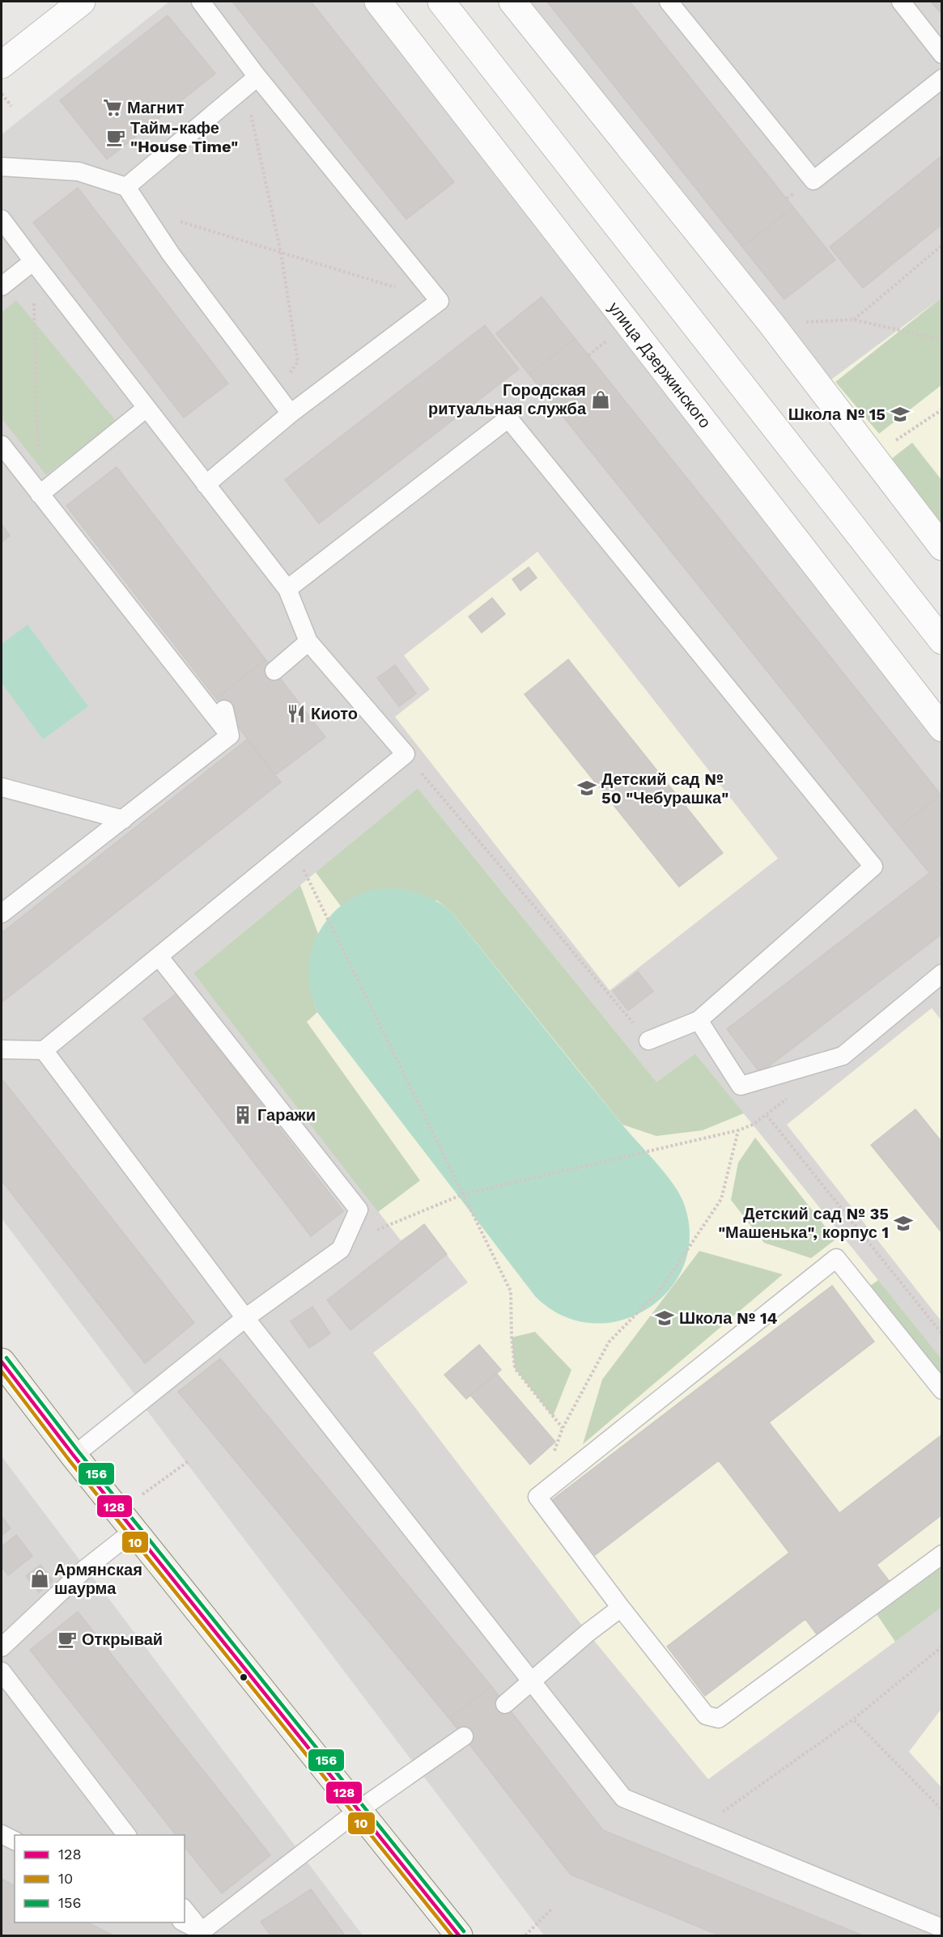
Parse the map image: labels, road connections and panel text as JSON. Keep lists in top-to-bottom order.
{
  "streets": {
    "street": ["улица Дзержинского"]
  },
  "places": {
    "supermarket": ["Магнит"],
    "cafe": ["Тайм-кафе \"House Time\"", "Открывай"],
    "shop": ["Городская ритуальная служба", "Армянская шаурма"],
    "school or university": [
      "Школа № 15",
      "Детский сад № 50 \"Чебурашка\"",
      "Детский сад № 35 \"Машенька\", корпус 1",
      "Школа № 14"
    ],
    "restaurant": ["Киото"],
    "building": ["Гаражи"]
  },
  "lines": ["transit line 156", "transit line 128", "transit line 10"],
  "legend": ["128", "10", "156"]
}
